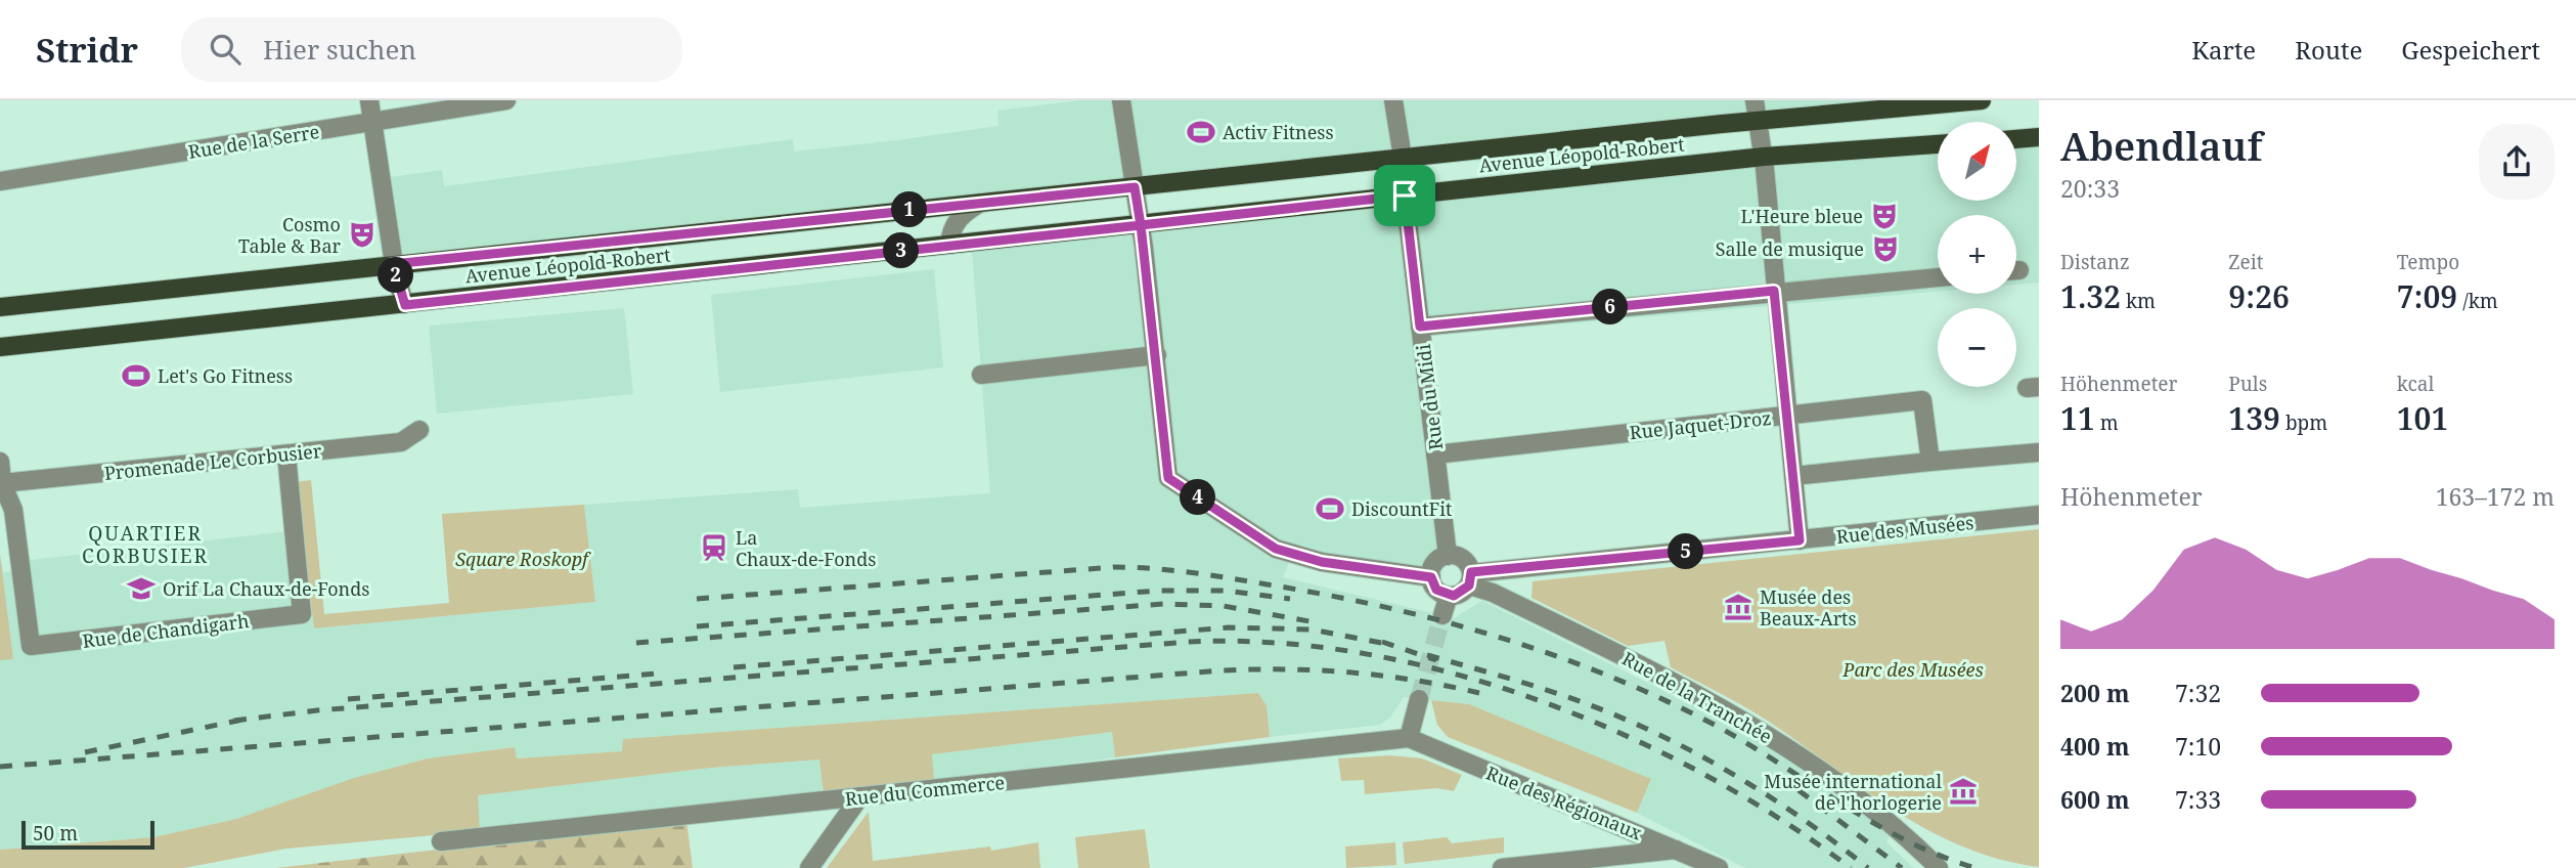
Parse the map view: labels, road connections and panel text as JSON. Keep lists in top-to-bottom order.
{
  "streets": {
    "main road": ["Avenue Léopold-Robert"],
    "street": [
      "Rue de la Serre",
      "Rue du Midi",
      "Rue Jaquet-Droz",
      "Promenade Le Corbusier",
      "Rue des Musées",
      "Rue de Chandigarh",
      "Rue de la Tranchée",
      "Rue du Commerce",
      "Rue des Régionaux"
    ]
  },
  "crossings": [
    ["Avenue Léopold-Robert", "Rue du Midi"],
    ["Rue du Midi", "Rue Jaquet-Droz"],
    ["Rue du Midi", "Rue des Musées"],
    ["Rue du Midi", "Rue de la Tranchée"],
    ["Promenade Le Corbusier", "Rue de Chandigarh"],
    ["Rue des Musées", "Rue de la Tranchée"],
    ["Rue du Commerce", "Rue des Régionaux"]
  ],
  "districts": ["QUARTIER CORBUSIER"],
  "parks": ["Square Roskopf", "Parc des Musées"],
  "places": {
    "sports": ["Activ Fitness", "Let's Go Fitness", "DiscountFit"],
    "theatre": ["L'Heure bleue", "Cosmo Table & Bar", "Salle de musique"],
    "station": ["La Chaux-de-Fonds"],
    "school or university": ["Orif La Chaux-de-Fonds"],
    "museum": ["Musée des Beaux-Arts", "Musée international de l'horlogerie"]
  },
  "scale_bar": "50 m",
  "north": "top right",
  "page": {
    "header": "Stridr",
    "search": "Hier suchen",
    "nav": ["Karte", "Route", "Gespeichert"],
    "heading": ["Abendlauf", "20:33"],
    "map_buttons": ["+", "−"],
    "pins": [
      "1",
      "3",
      "2",
      "6",
      "4",
      "5"
    ],
    "stats": [
      ["Distanz", "1.32 km"],
      ["Zeit", "9:26"],
      ["Tempo", "7:09 /km"],
      ["Höhenmeter", "11 m"],
      ["Puls", "139 bpm"],
      ["kcal", "101"]
    ],
    "chart": ["Höhenmeter", "163–172 m"],
    "list": [
      {
        "name": "200 m",
        "note": "7:32"
      },
      {
        "name": "400 m",
        "note": "7:10"
      },
      {
        "name": "600 m",
        "note": "7:33"
      }
    ],
    "scale": "50 m"
  }
}
